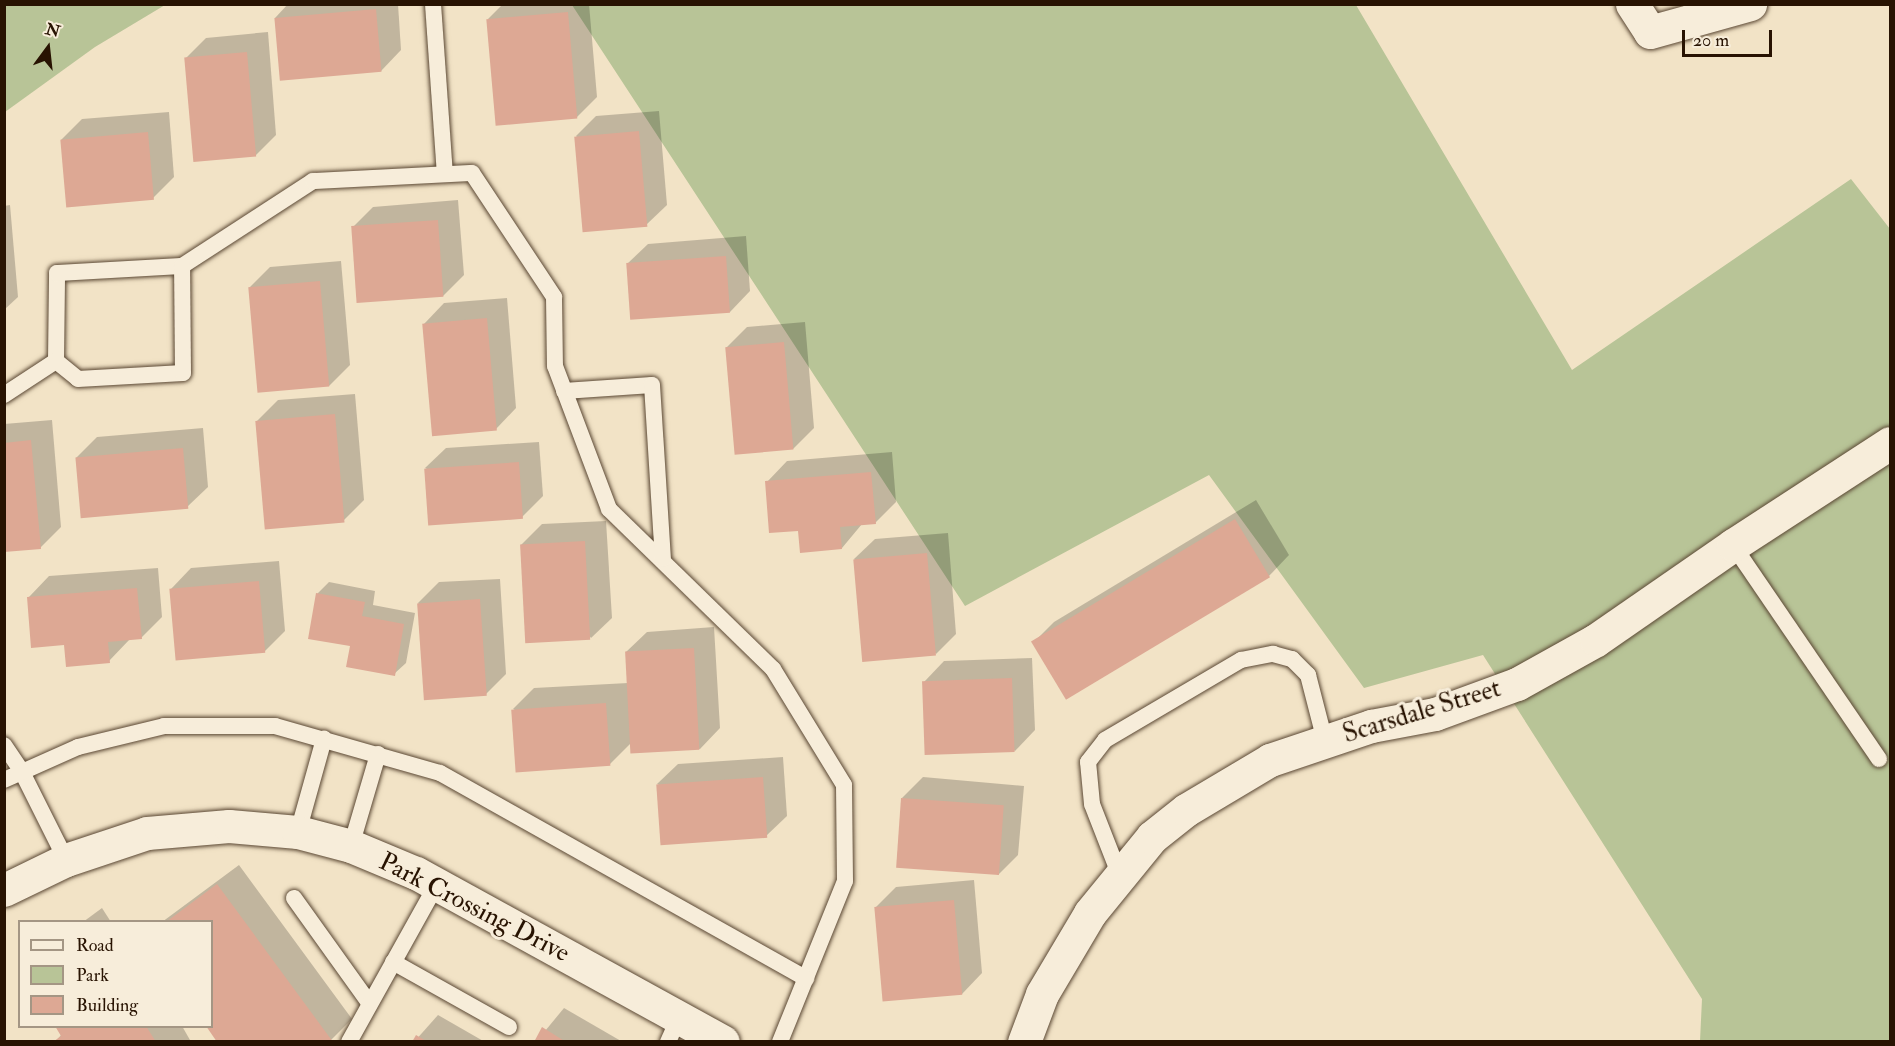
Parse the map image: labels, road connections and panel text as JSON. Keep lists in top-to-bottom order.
{
  "streets": {
    "street": ["Scarsdale Street", "Park Crossing Drive"]
  },
  "legend": ["Road", "Park", "Building"],
  "scale_bar": "20 m",
  "north": "top"
}
